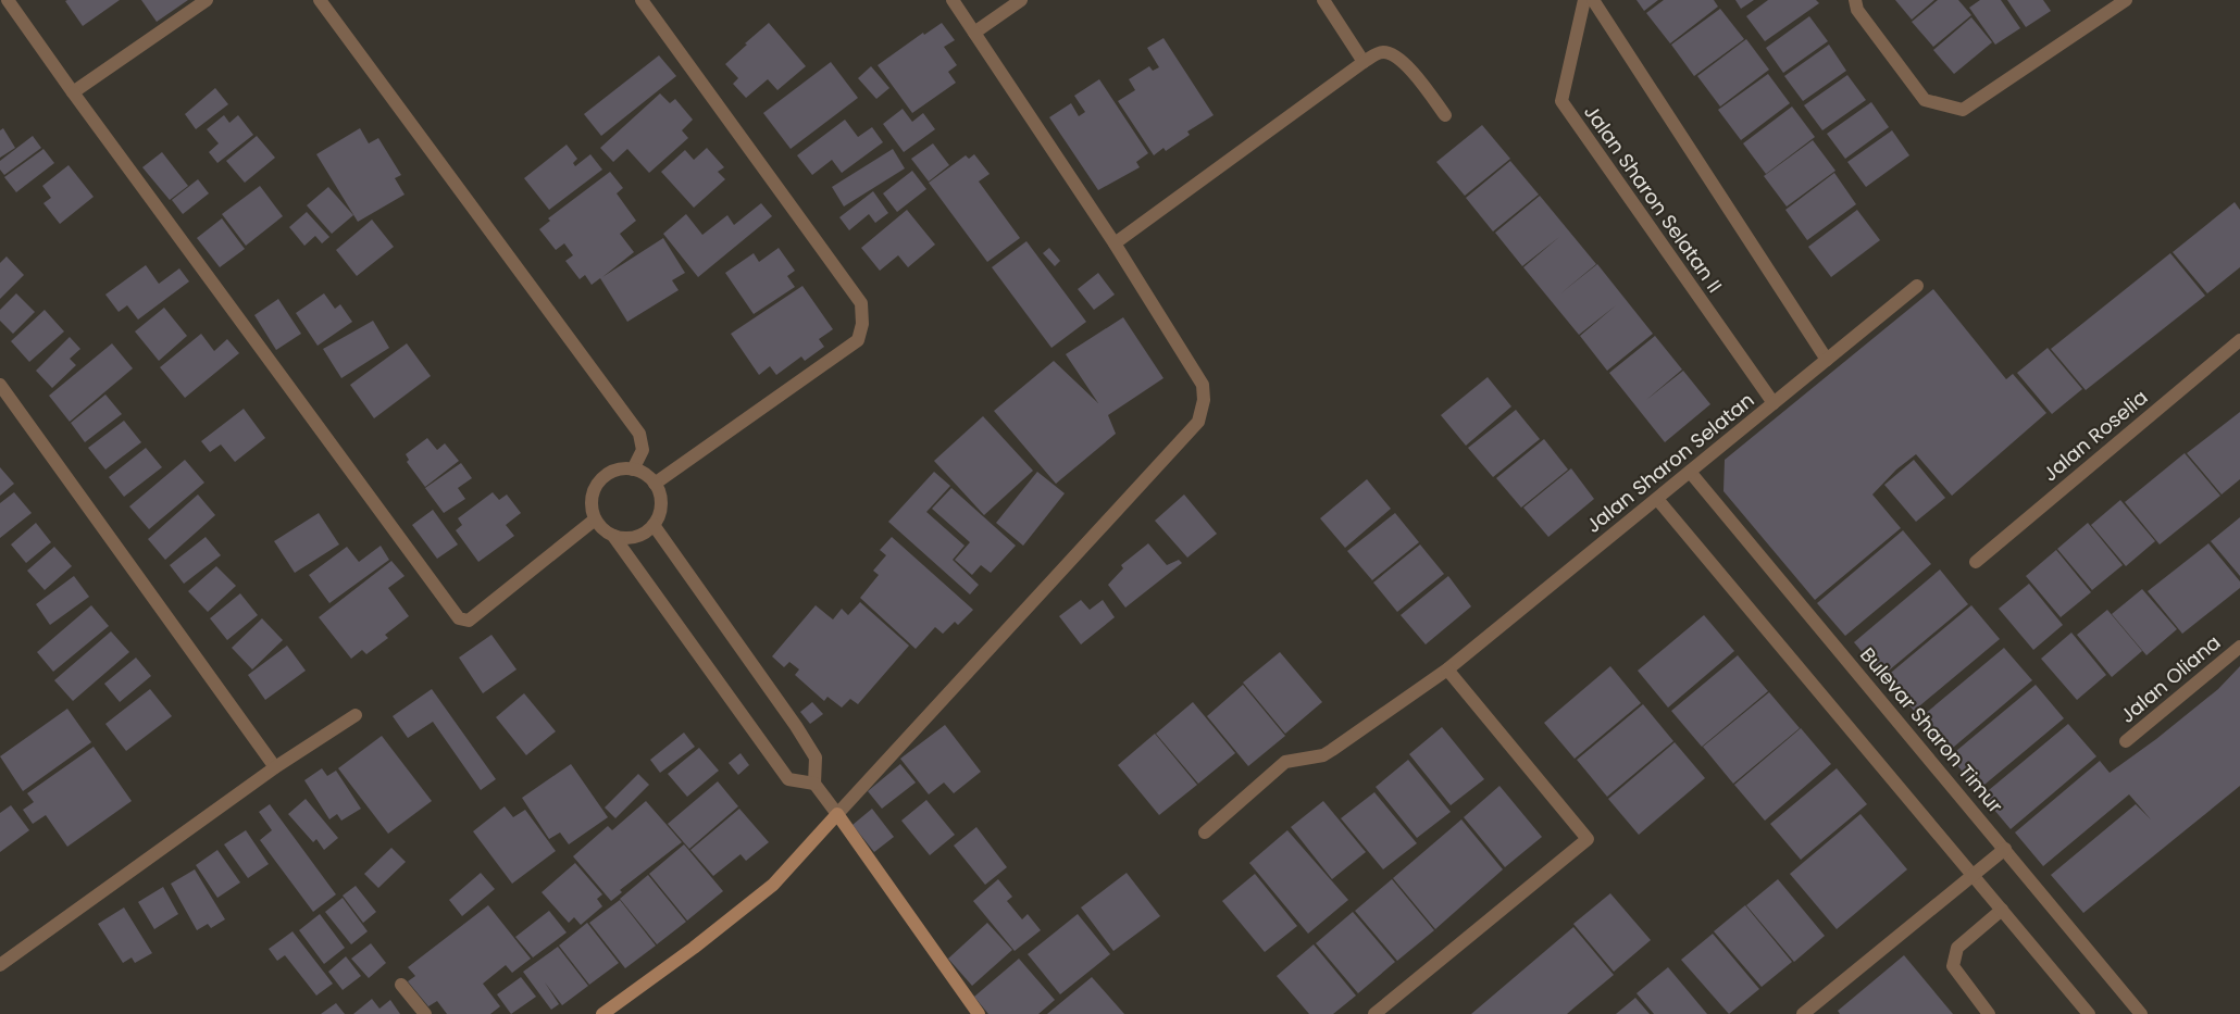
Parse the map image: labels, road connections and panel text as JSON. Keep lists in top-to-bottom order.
{
  "streets": {
    "street": [
      "Jalan Sharon Selatan II",
      "Jalan Roselia",
      "Jalan Sharon Selatan",
      "Jalan Oliana",
      "Bulevar Sharon Timur"
    ]
  },
  "crossings": [
    ["Jalan Sharon Selatan II", "Jalan Sharon Selatan"],
    ["Jalan Sharon Selatan", "Bulevar Sharon Timur"]
  ]
}
